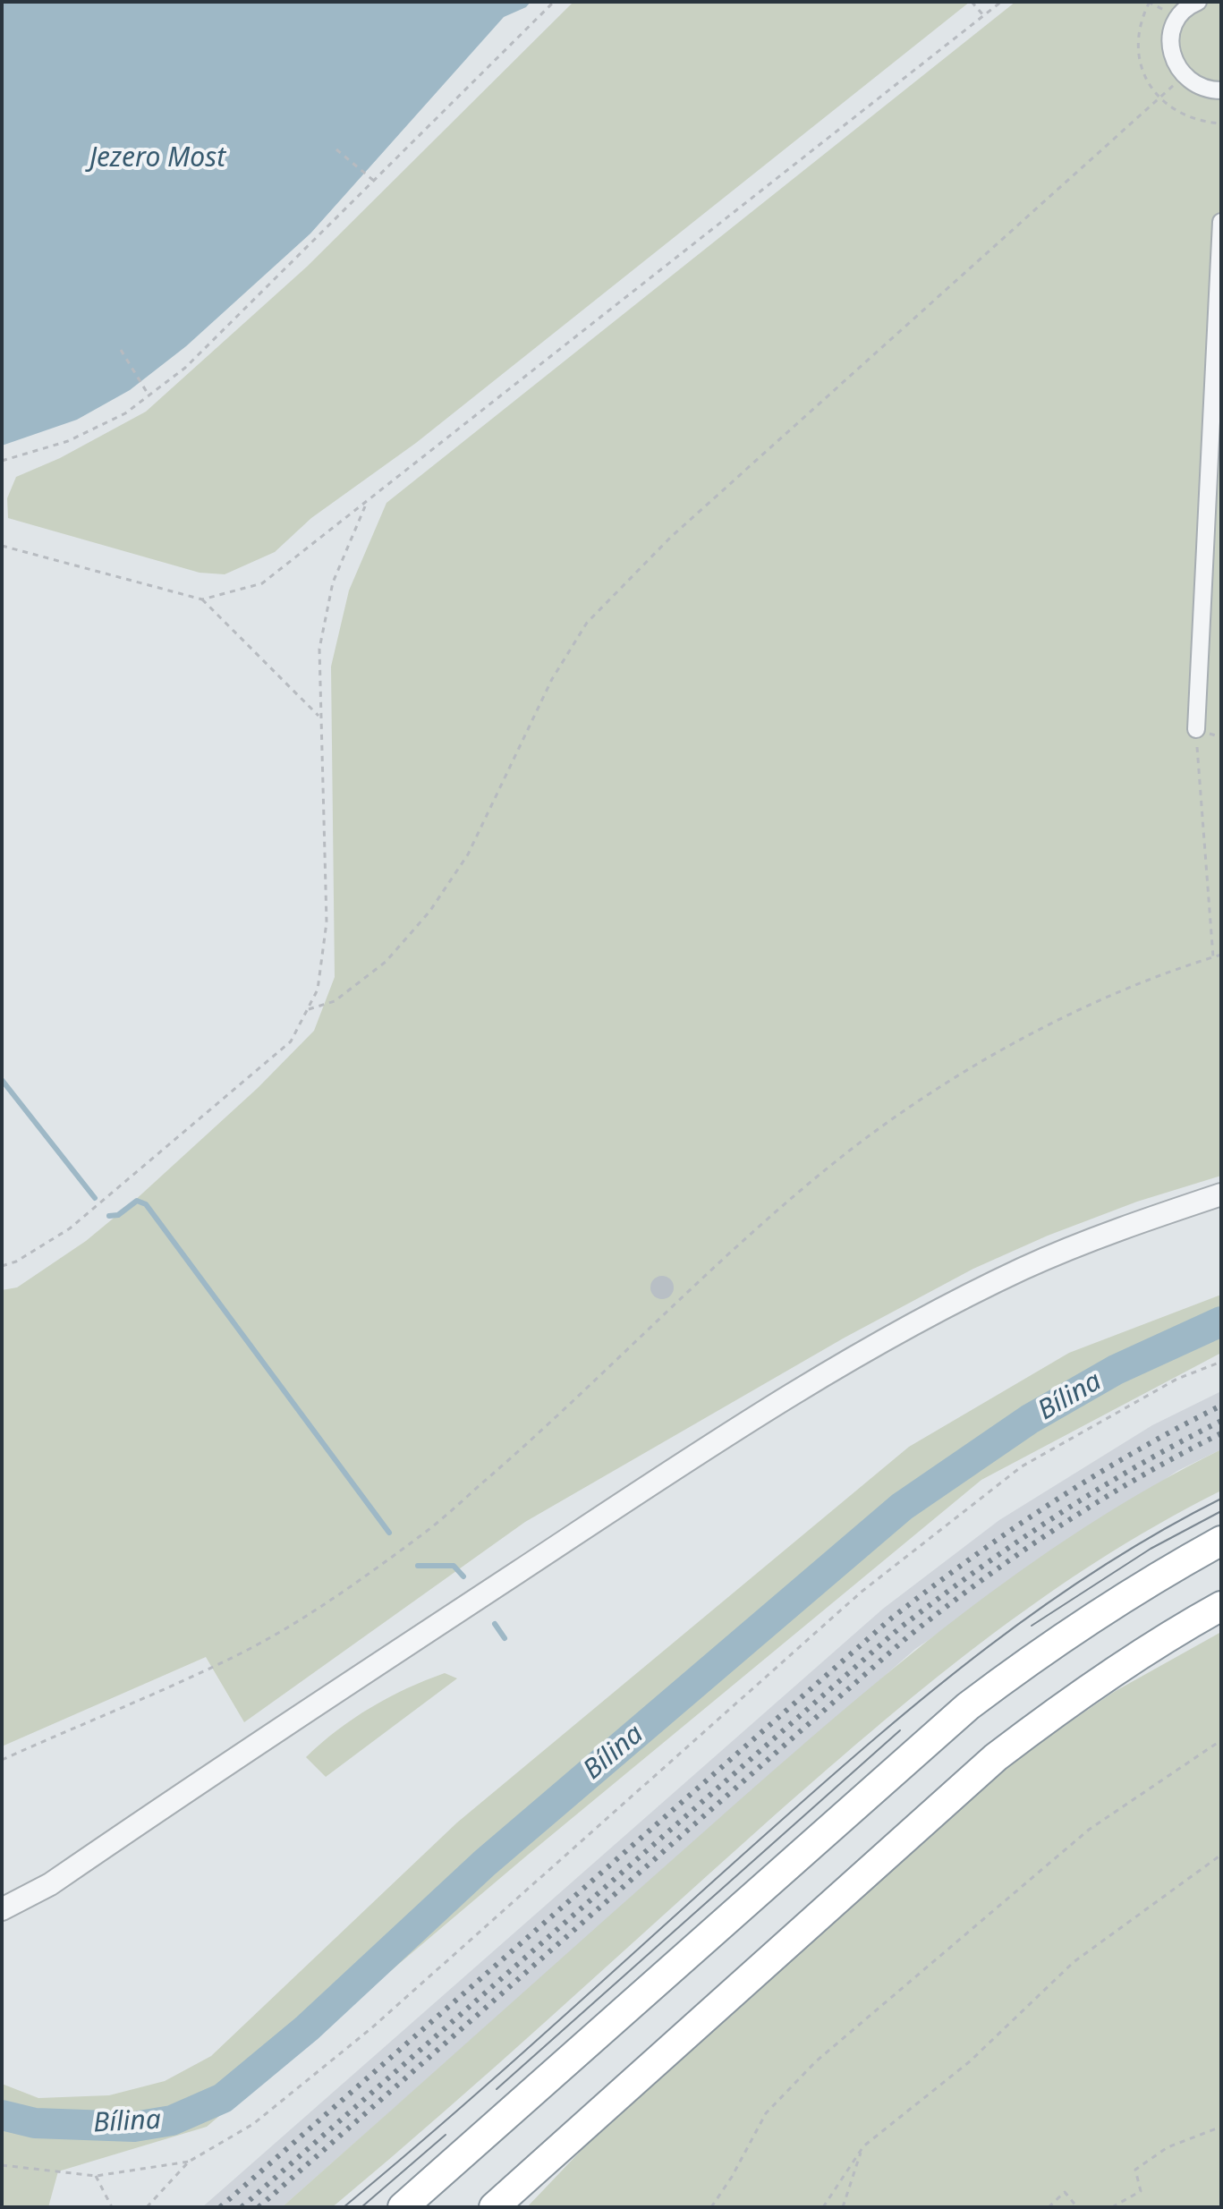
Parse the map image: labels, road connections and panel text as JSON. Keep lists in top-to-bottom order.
{
  "water": ["Jezero Most", "Bílina"]
}
